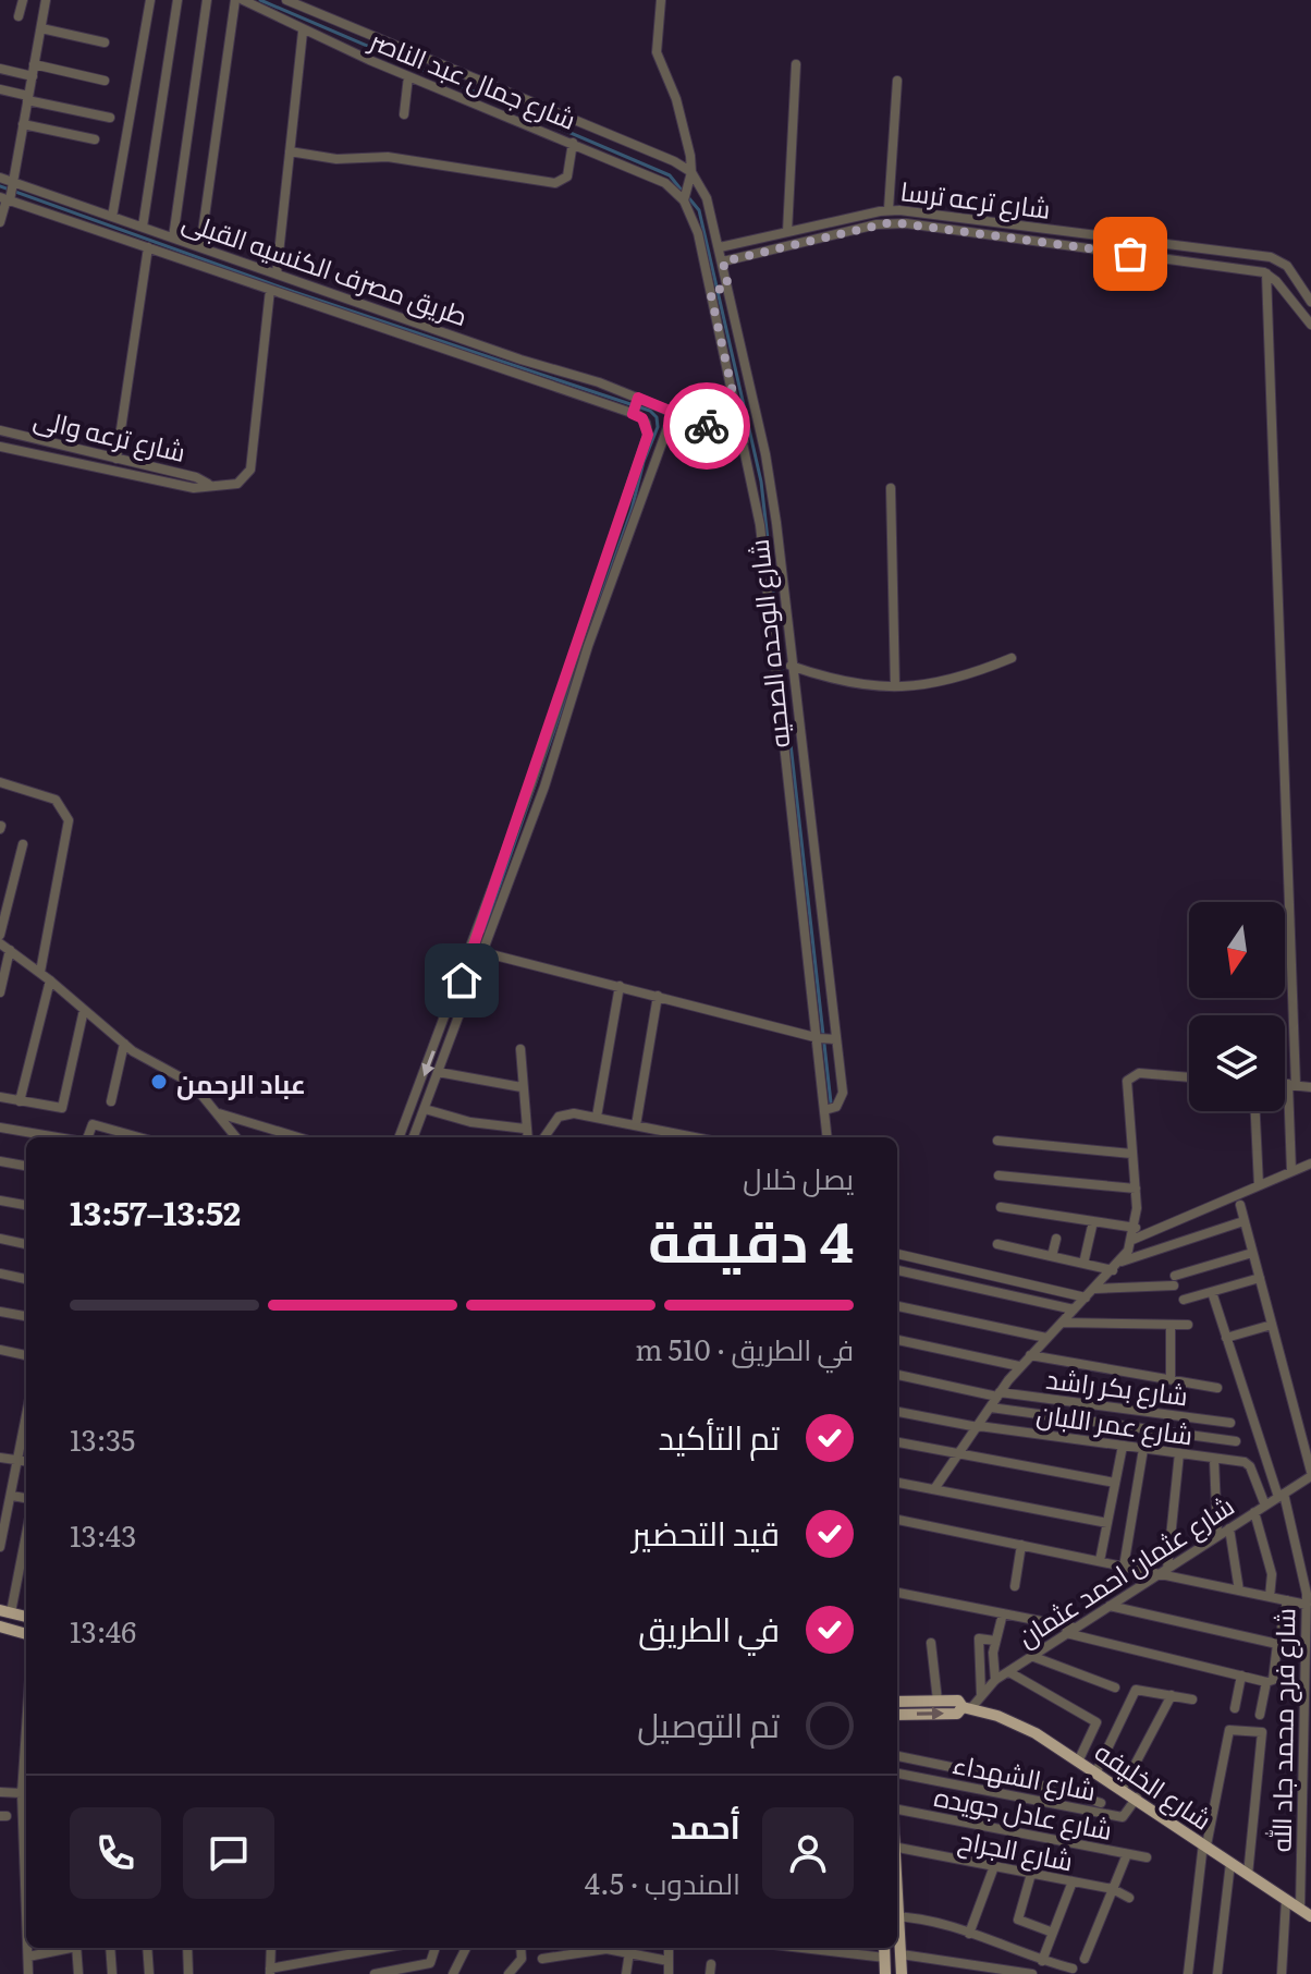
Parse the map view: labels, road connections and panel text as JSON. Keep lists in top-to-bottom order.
{
  "streets": {
    "main road": ["شارع الخليفه"],
    "street": [
      "شارع جمال عبد الناصر",
      "شارع ترعه ترسا",
      "طريق مصرف الكنسيه القبلى",
      "شارع ترعه والى",
      "شارع الوحده الصحيه",
      "شارع بكر راشد",
      "شارع عمر اللبان",
      "شارع عثمان احمد عثمان",
      "شارع فرح محمد جاد الله",
      "شارع الشهداء",
      "شارع عادل جويده",
      "شارع الجراح"
    ]
  },
  "crossings": [
    ["شارع جمال عبد الناصر", "شارع الوحده الصحيه"],
    ["شارع ترعه ترسا", "شارع الوحده الصحيه"],
    ["طريق مصرف الكنسيه القبلى", "شارع ترعه والى"],
    ["طريق مصرف الكنسيه القبلى", "شارع الوحده الصحيه"],
    ["شارع عمر اللبان", "شارع عثمان احمد عثمان"],
    ["شارع عثمان احمد عثمان", "شارع فرح محمد جاد الله"],
    ["شارع عثمان احمد عثمان", "شارع الخليفه"],
    ["شارع فرح محمد جاد الله", "شارع الخليفه"],
    ["شارع الشهداء", "شارع الخليفه"]
  ],
  "places": ["عباد الرحمن"],
  "north": "bottom",
  "page": {
    "heading": ["4 دقيقة", "يصل خلال", "13:52–13:57"],
    "panel": ["أحمد", "المندوب · 4.5"],
    "bar": "في الطريق · 510 m",
    "list": [
      ["تم التأكيد", "13:35"],
      ["قيد التحضير", "13:43"],
      ["في الطريق", "13:46"],
      "تم التوصيل"
    ]
  }
}
